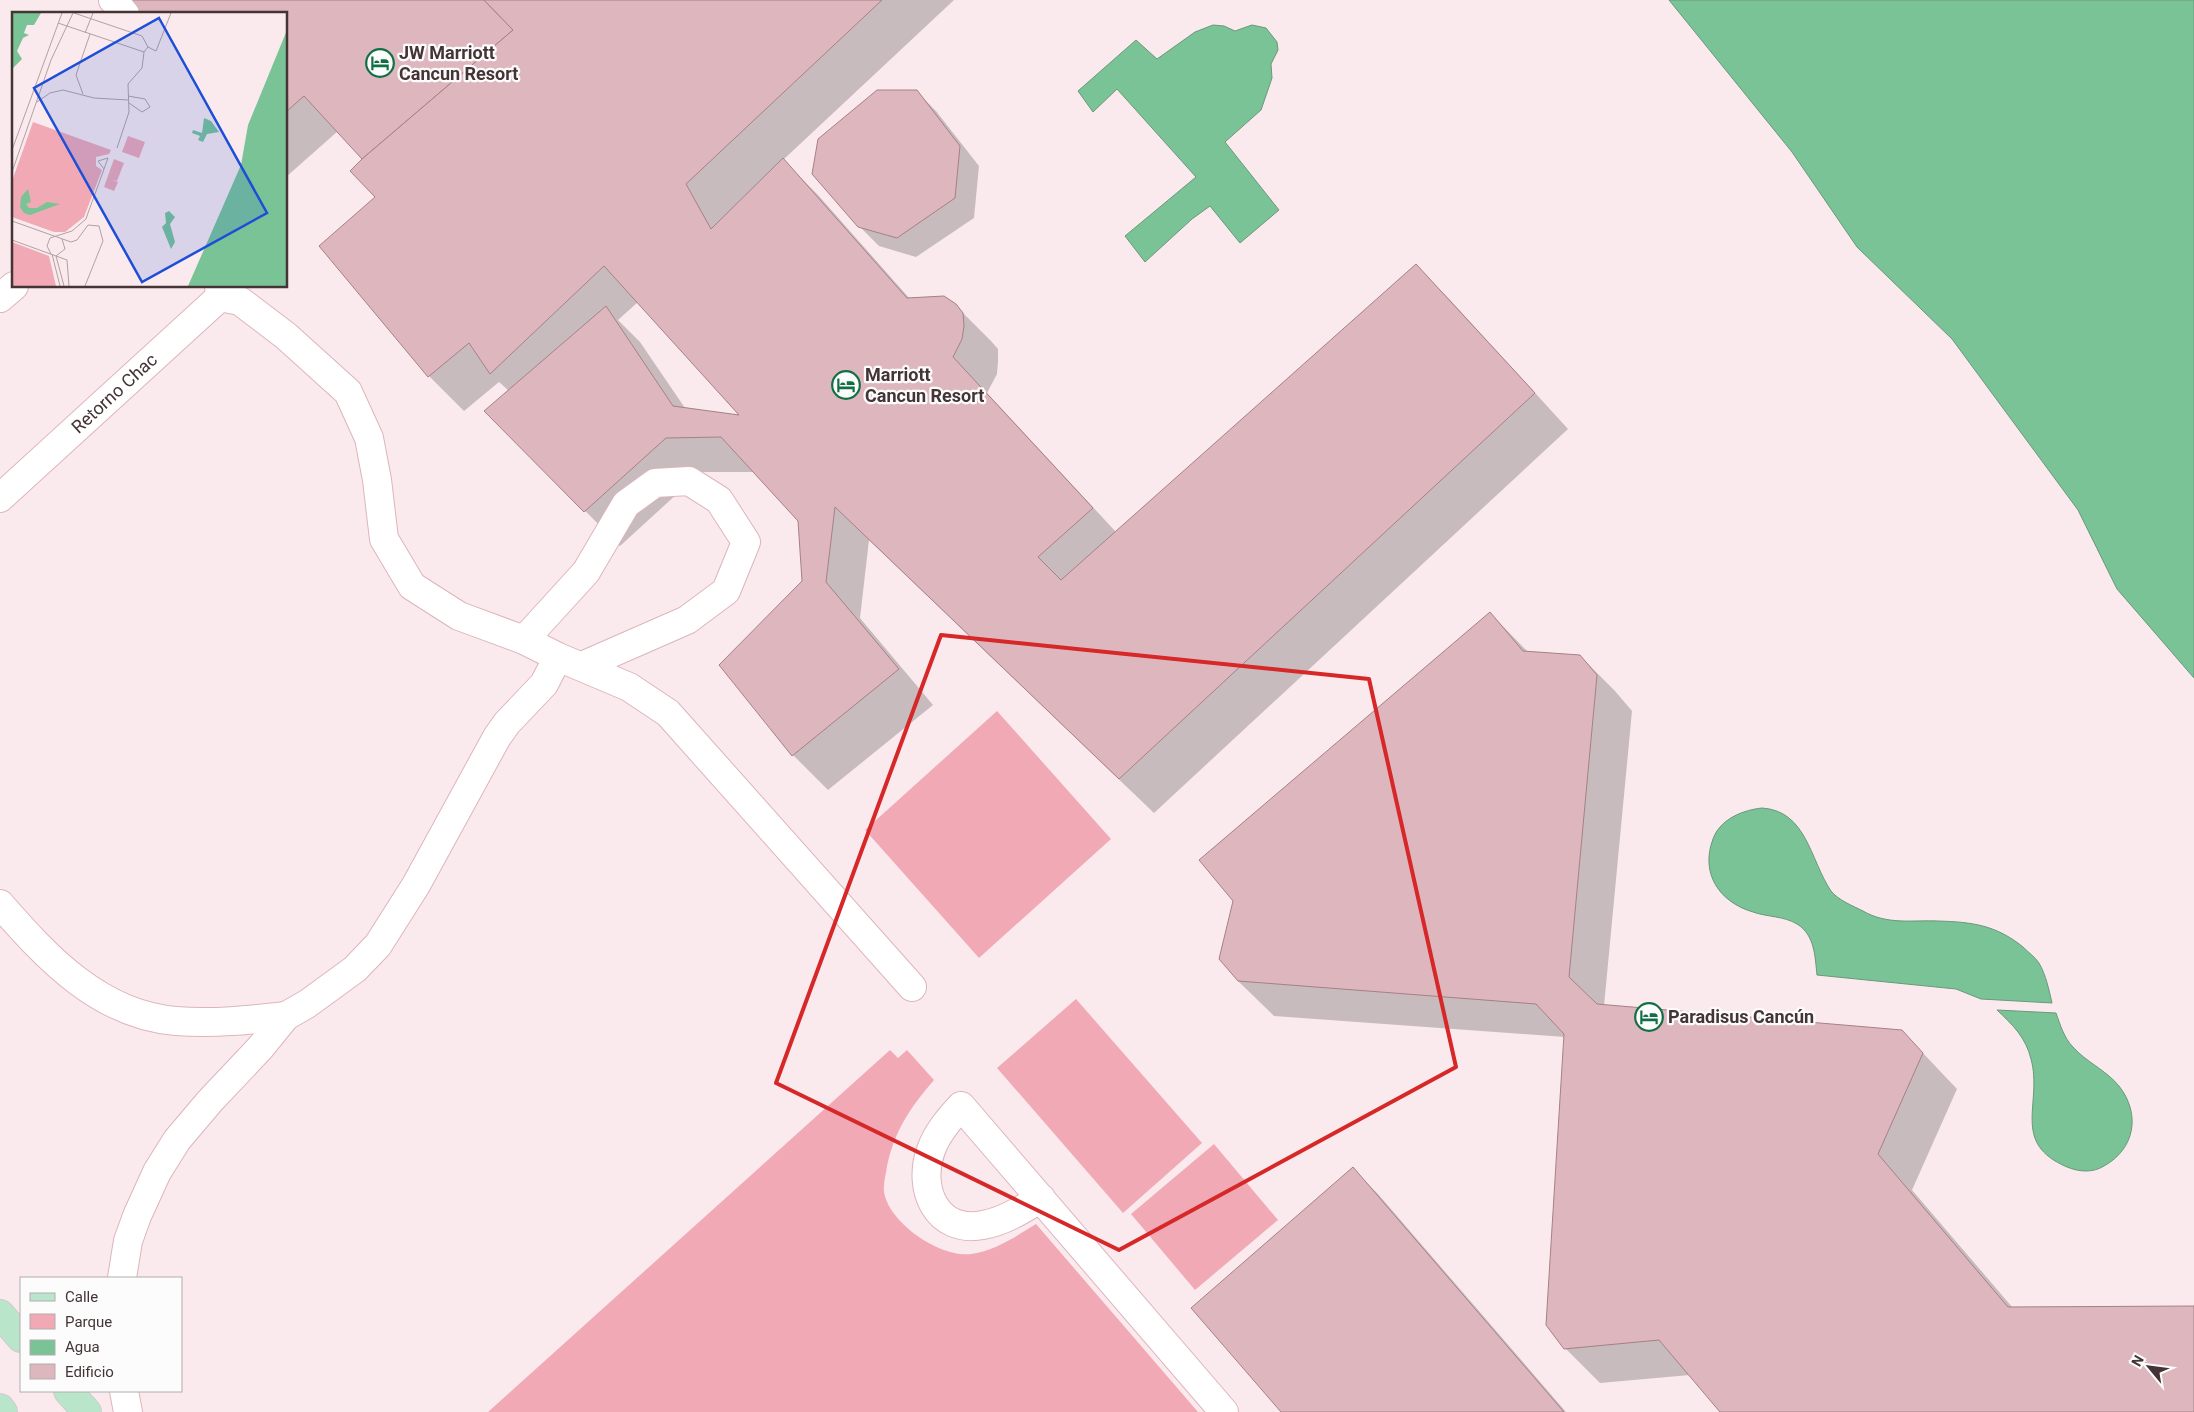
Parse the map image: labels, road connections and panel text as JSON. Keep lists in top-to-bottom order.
{
  "streets": {
    "street": ["Retorno Chac"]
  },
  "places": {
    "hotel": ["JW Marriott Cancun Resort", "Marriott Cancun Resort", "Paradisus Cancún"]
  },
  "legend": [
    "Calle",
    "Parque",
    "Agua",
    "Edificio"
  ],
  "north": "top left"
}
